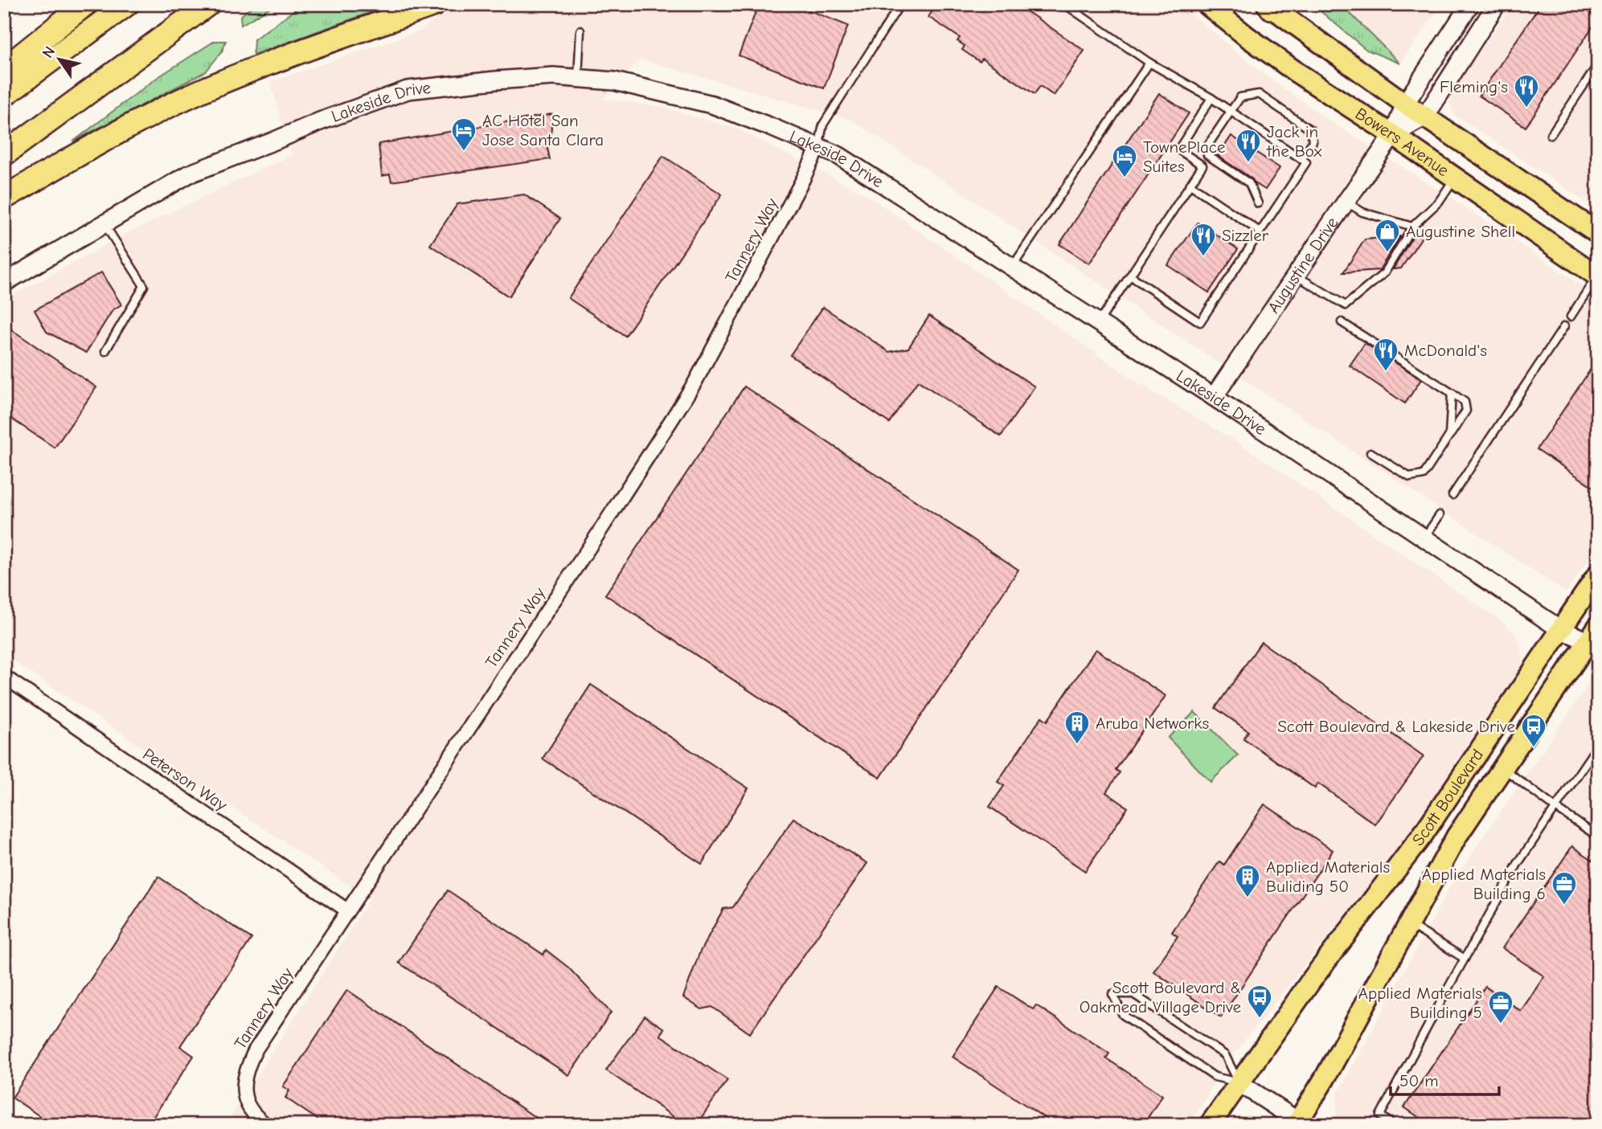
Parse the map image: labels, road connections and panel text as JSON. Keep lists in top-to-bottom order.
{
  "streets": {
    "main road": ["Bowers Avenue", "Scott Boulevard"],
    "street": [
      "Lakeside Drive",
      "Tannery Way",
      "Augustine Drive",
      "Peterson Way"
    ]
  },
  "crossings": [
    ["Lakeside Drive", "Tannery Way"],
    ["Lakeside Drive", "Augustine Drive"],
    ["Lakeside Drive", "Scott Boulevard"],
    ["Bowers Avenue", "Augustine Drive"],
    ["Tannery Way", "Peterson Way"]
  ],
  "places": {
    "restaurant": [
      "Fleming's",
      "Jack in the Box",
      "Sizzler",
      "McDonald's"
    ],
    "hotel": ["AC Hotel San Jose Santa Clara", "TownePlace Suites"],
    "shop": ["Augustine Shell"],
    "building": ["Aruba Networks", "Applied Materials Buliding 50"],
    "bus stop": ["Scott Boulevard & Lakeside Drive", "Scott Boulevard & Oakmead Village Drive"],
    "office": ["Applied Materials Building 6", "Applied Materials Building 5"]
  },
  "scale_bar": "50 m",
  "north": "top left"
}
